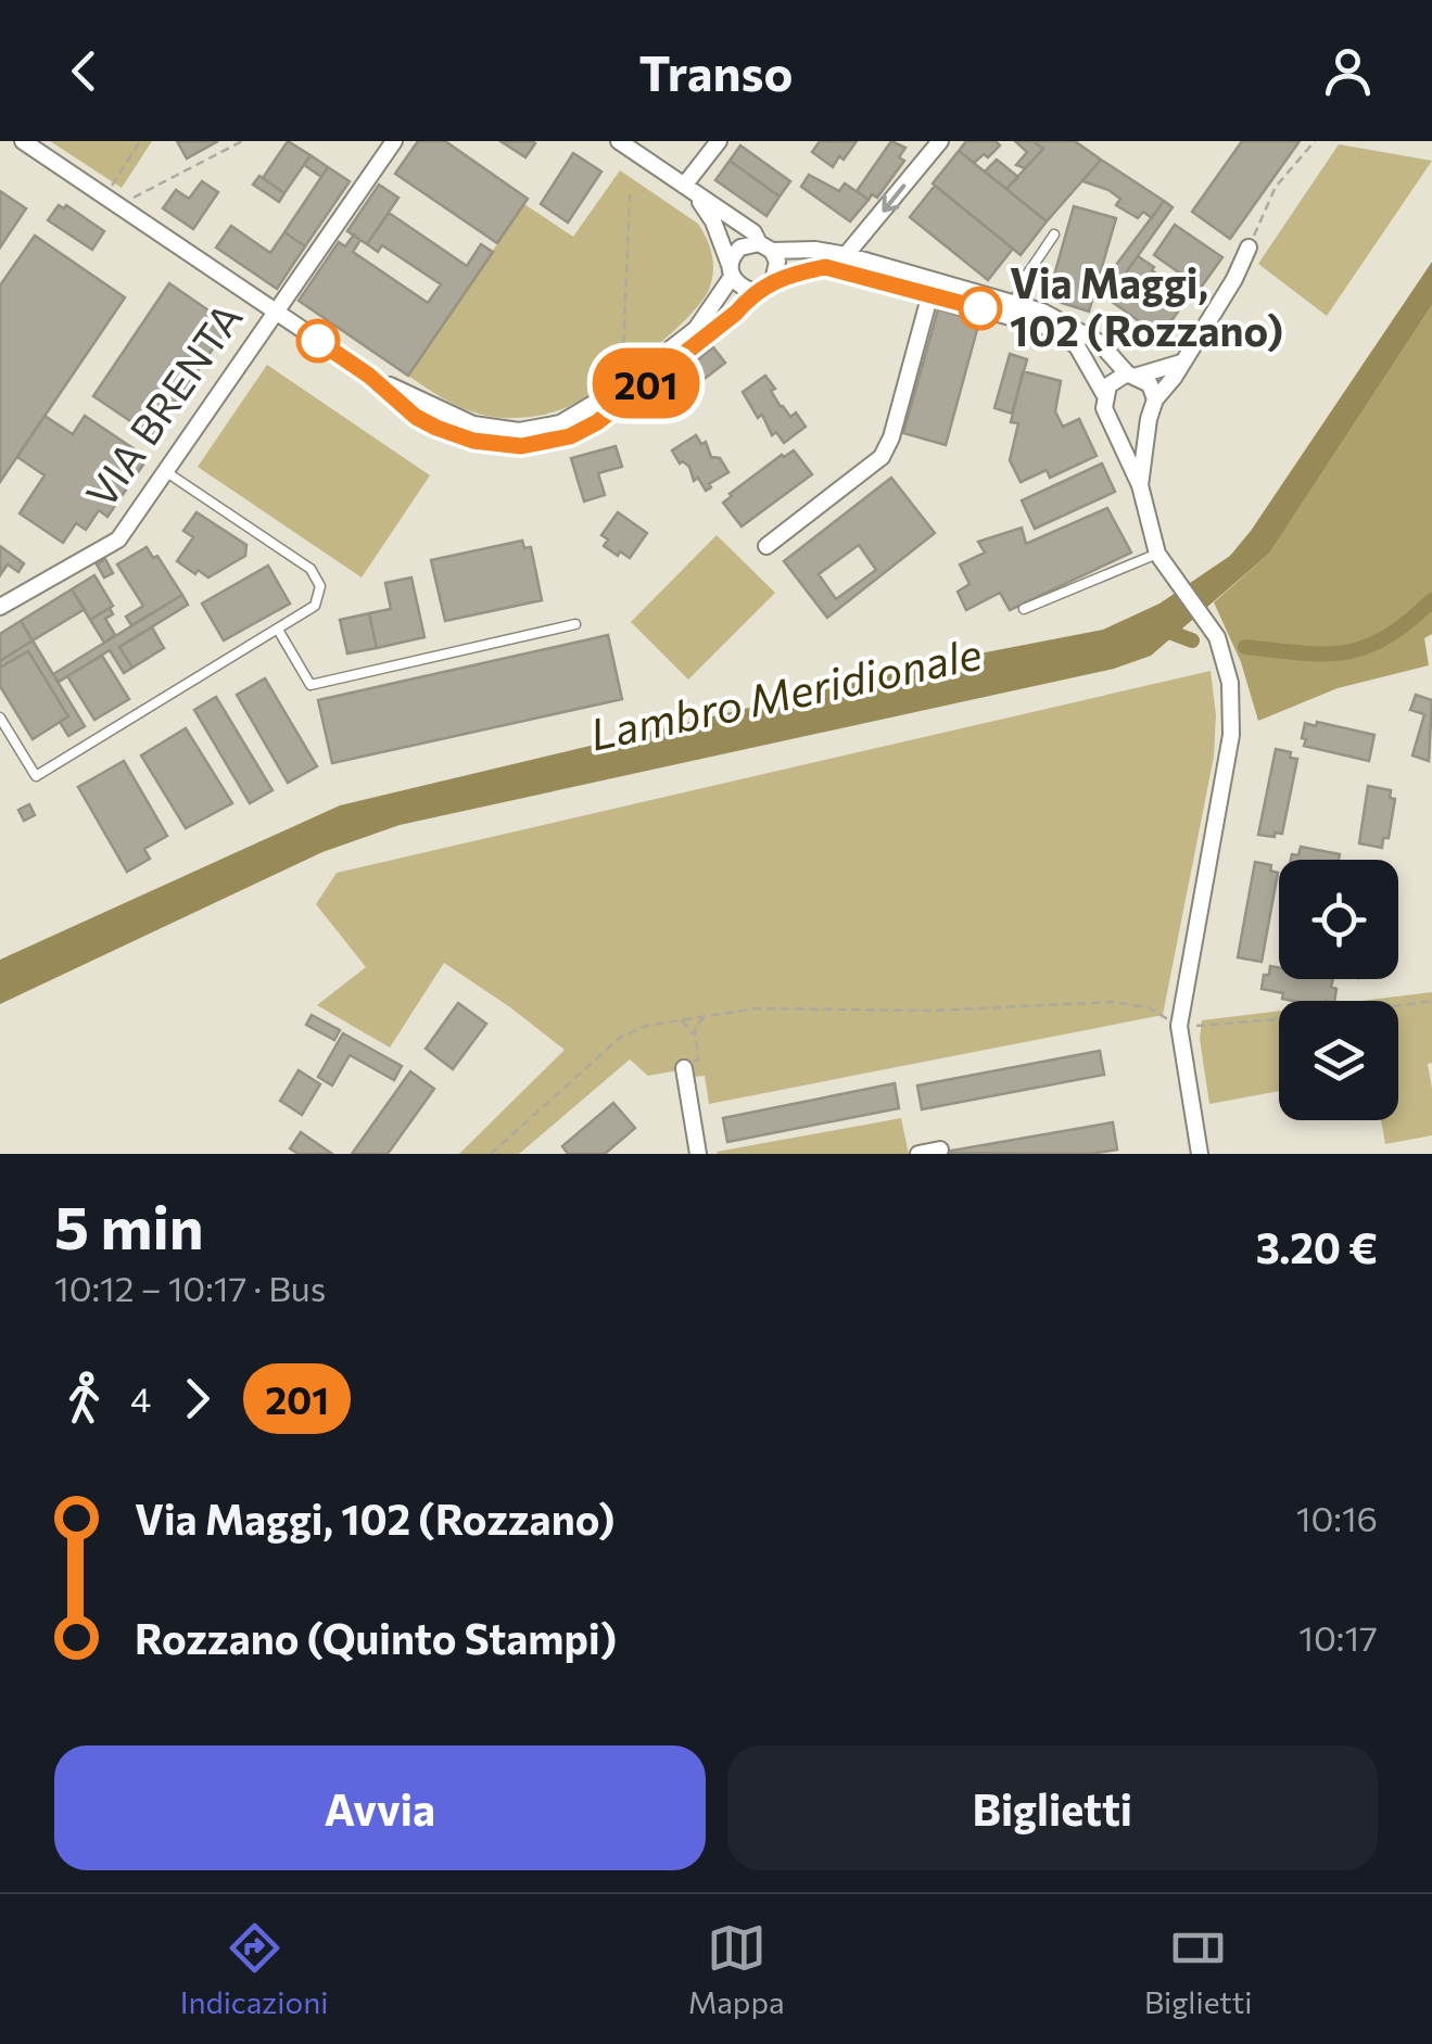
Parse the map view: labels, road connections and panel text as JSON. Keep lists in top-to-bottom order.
{
  "streets": {
    "street": ["VIA BRENTA"]
  },
  "water": ["Lambro Meridionale"],
  "places": ["Via Maggi, 102 (Rozzano)"],
  "lines": ["bus line 201"],
  "page": {
    "header": "Transo",
    "on_map": "201",
    "heading": ["5 min", "10:12 – 10:17 · Bus", "3.20 €"],
    "legs": ["4", "201"],
    "list": [
      {
        "name": "Via Maggi, 102 (Rozzano)",
        "value": "10:16"
      },
      {
        "name": "Rozzano (Quinto Stampi)",
        "value": "10:17"
      }
    ],
    "buttons": ["Avvia", "Biglietti"],
    "tabs": ["Indicazioni", "Mappa", "Biglietti"]
  }
}
